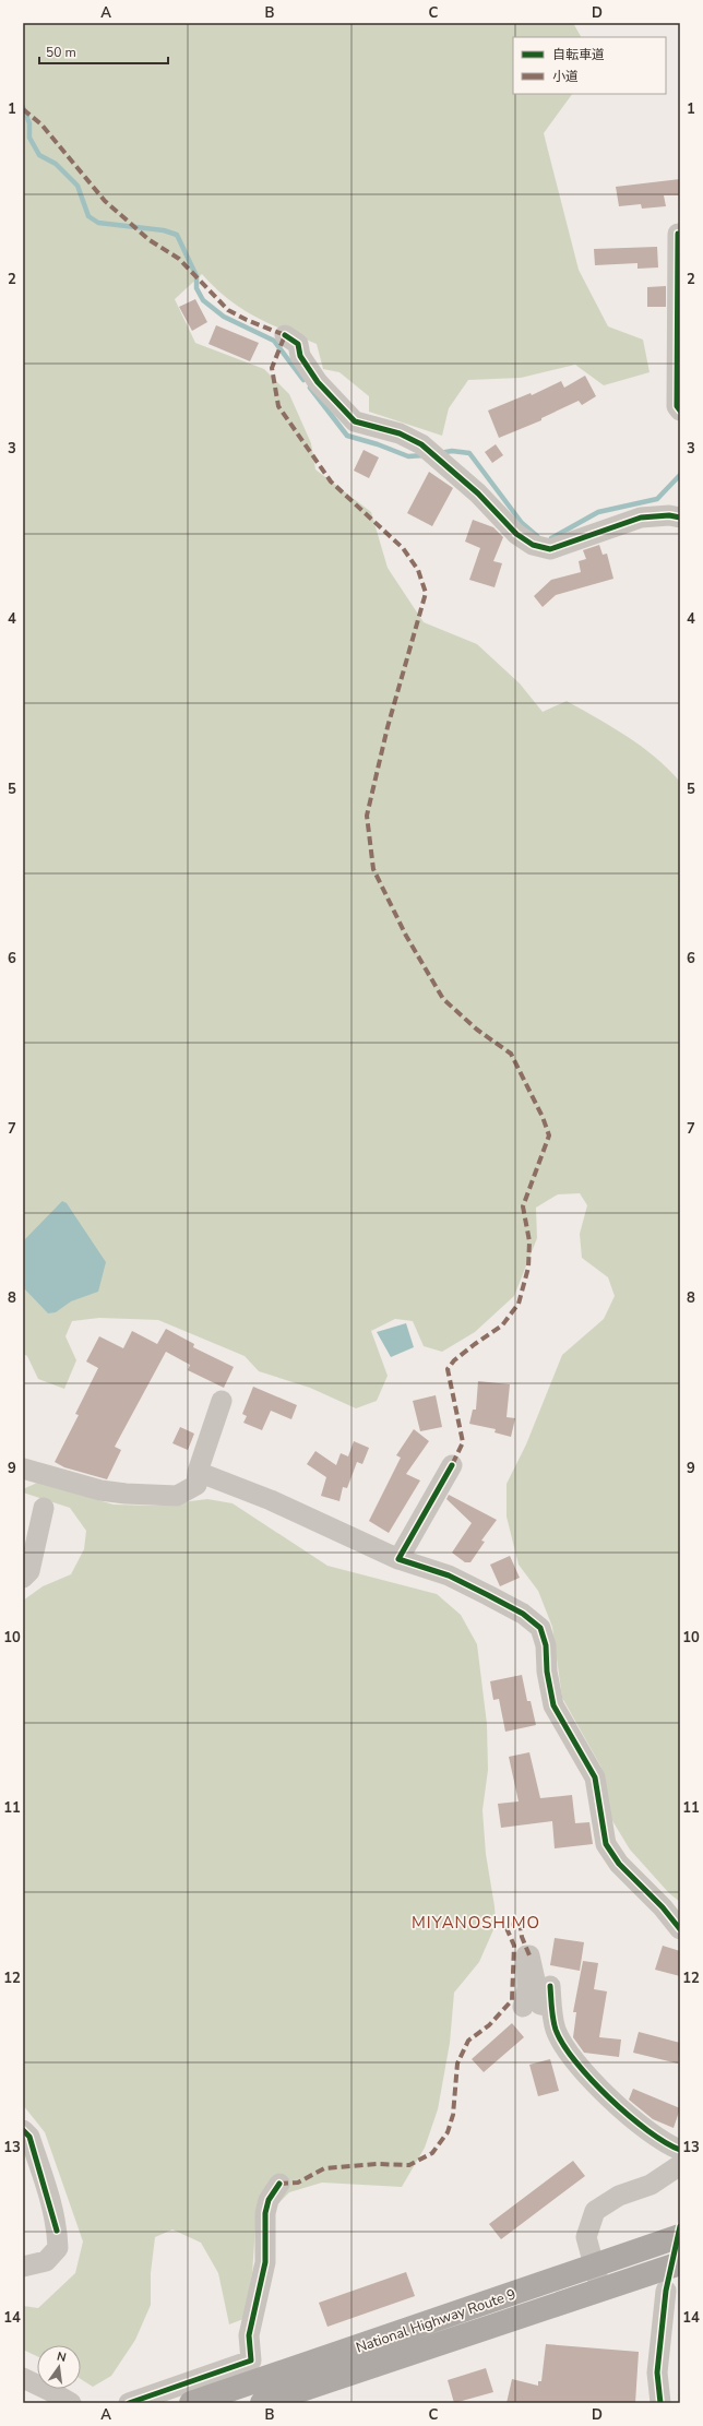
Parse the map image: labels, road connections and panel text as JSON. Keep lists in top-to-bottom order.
{
  "streets": {
    "highway": ["National Highway Route 9"]
  },
  "districts": ["MIYANOSHIMO"],
  "legend": ["自転車道", "小道"],
  "scale_bar": "50 m",
  "north": "top",
  "grid": {
    "columns": [
      "A",
      "B",
      "C",
      "D"
    ],
    "rows": [
      "1",
      "2",
      "3",
      "4",
      "5",
      "6",
      "7",
      "8",
      "9",
      "10",
      "11",
      "12",
      "13",
      "14"
    ]
  }
}
